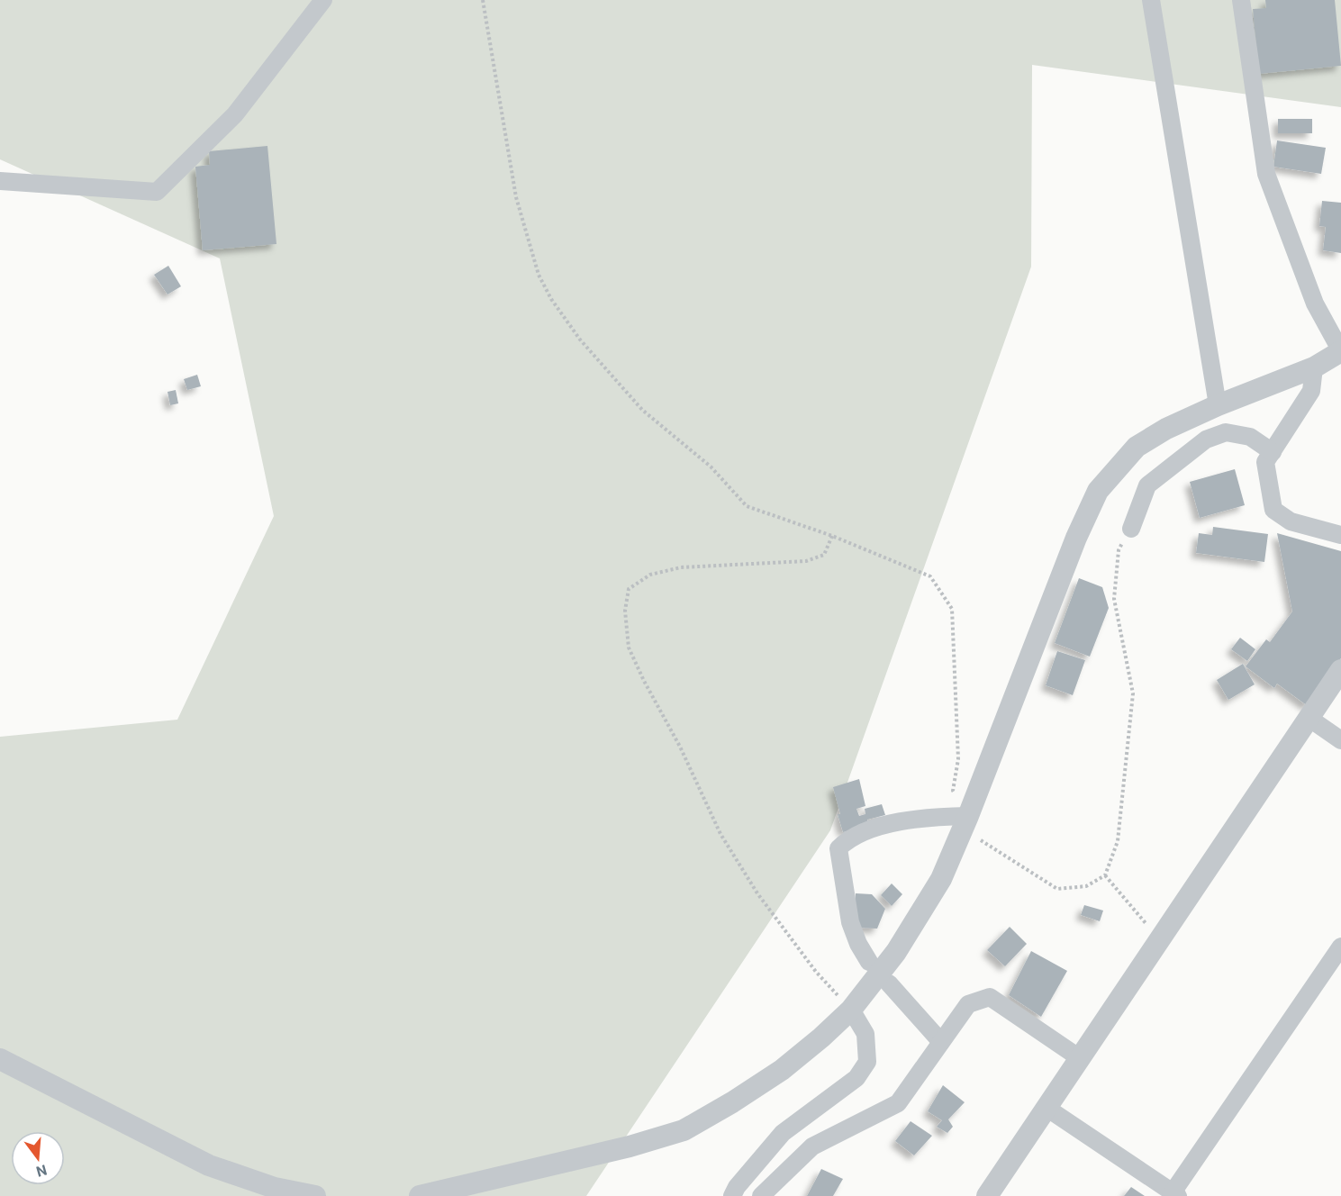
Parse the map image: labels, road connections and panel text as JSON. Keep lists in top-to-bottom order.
{
  "north": "bottom"
}
